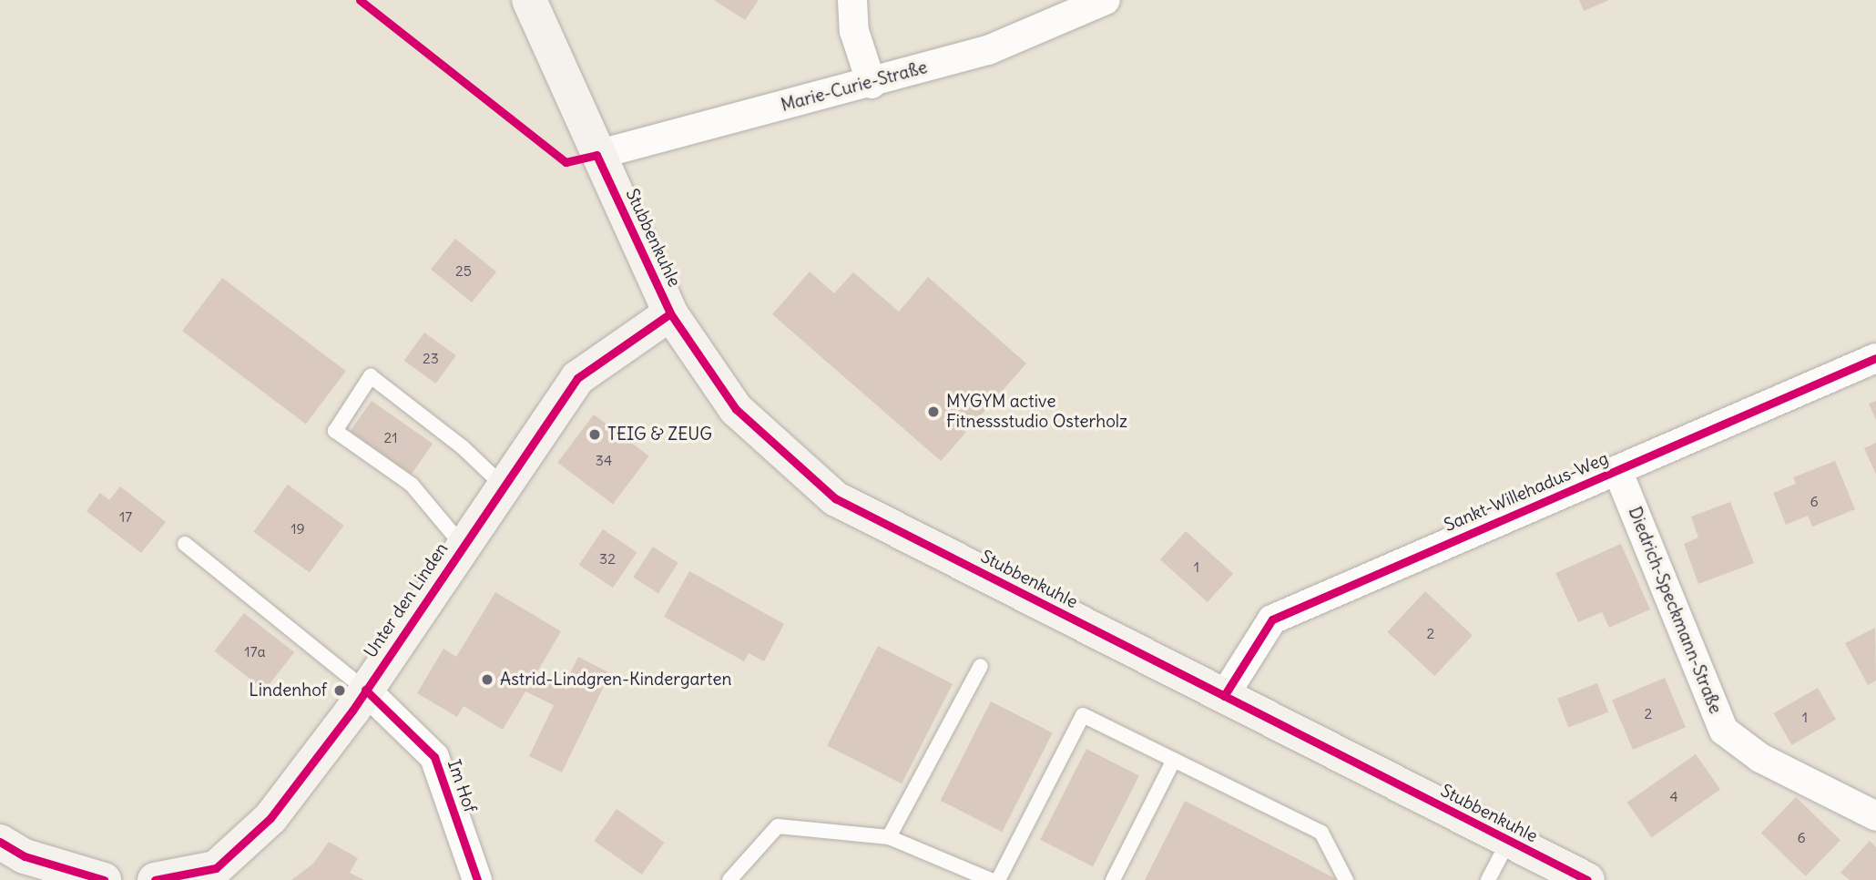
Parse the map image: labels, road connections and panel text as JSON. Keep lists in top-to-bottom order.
{
  "streets": {
    "main road": ["Stubbenkuhle", "Unter den Linden"],
    "street": [
      "Marie-Curie-Straße",
      "Sankt-Willehadus-Weg",
      "Diedrich-Speckmann-Straße",
      "Im Hof"
    ]
  },
  "crossings": [
    ["Marie-Curie-Straße", "Stubbenkuhle"],
    ["Stubbenkuhle", "Sankt-Willehadus-Weg"],
    ["Stubbenkuhle", "Unter den Linden"],
    ["Sankt-Willehadus-Weg", "Diedrich-Speckmann-Straße"],
    ["Unter den Linden", "Im Hof"]
  ],
  "places": [
    "MYGYM active Fitnessstudio Osterholz",
    "TEIG & ZEUG",
    "Astrid-Lindgren-Kindergarten",
    "Lindenhof"
  ],
  "house_numbers": [
    "25",
    "23",
    "21",
    "34",
    "6",
    "17",
    "19",
    "32",
    "1",
    "2",
    "17a",
    "2",
    "1",
    "4",
    "6"
  ]
}
